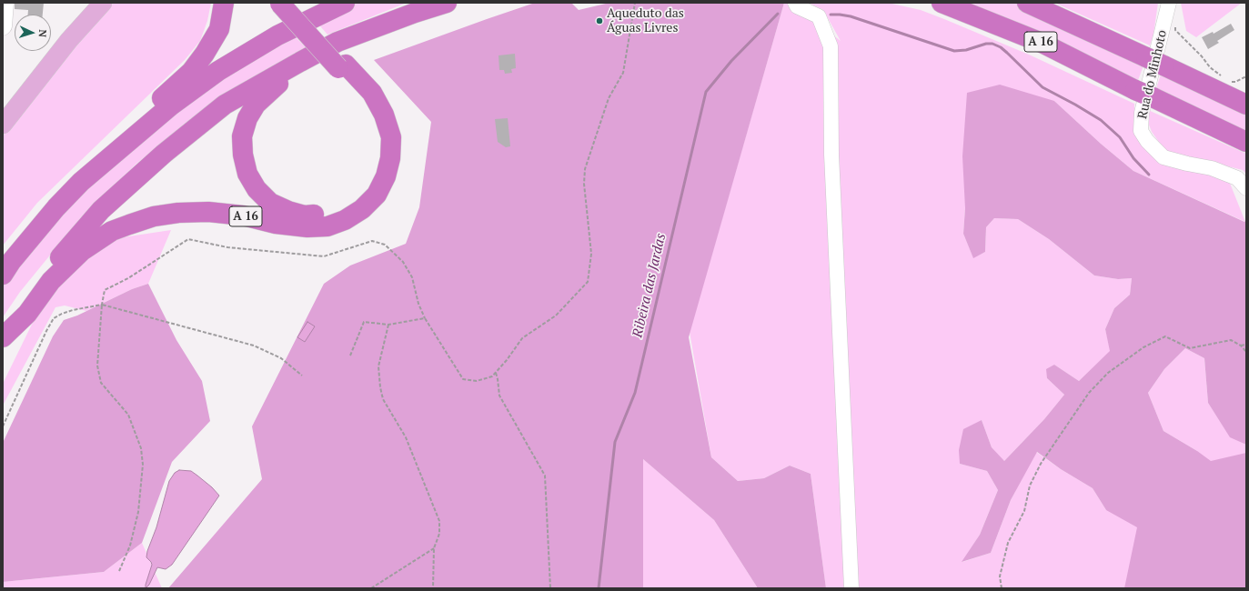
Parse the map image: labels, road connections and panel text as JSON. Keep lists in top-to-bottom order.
{
  "streets": {
    "highway": ["A 16"],
    "street": ["Rua do Minhoto"]
  },
  "water": ["Ribeira das Jardas"],
  "places": ["Aqueduto das Águas Livres"],
  "north": "right"
}
